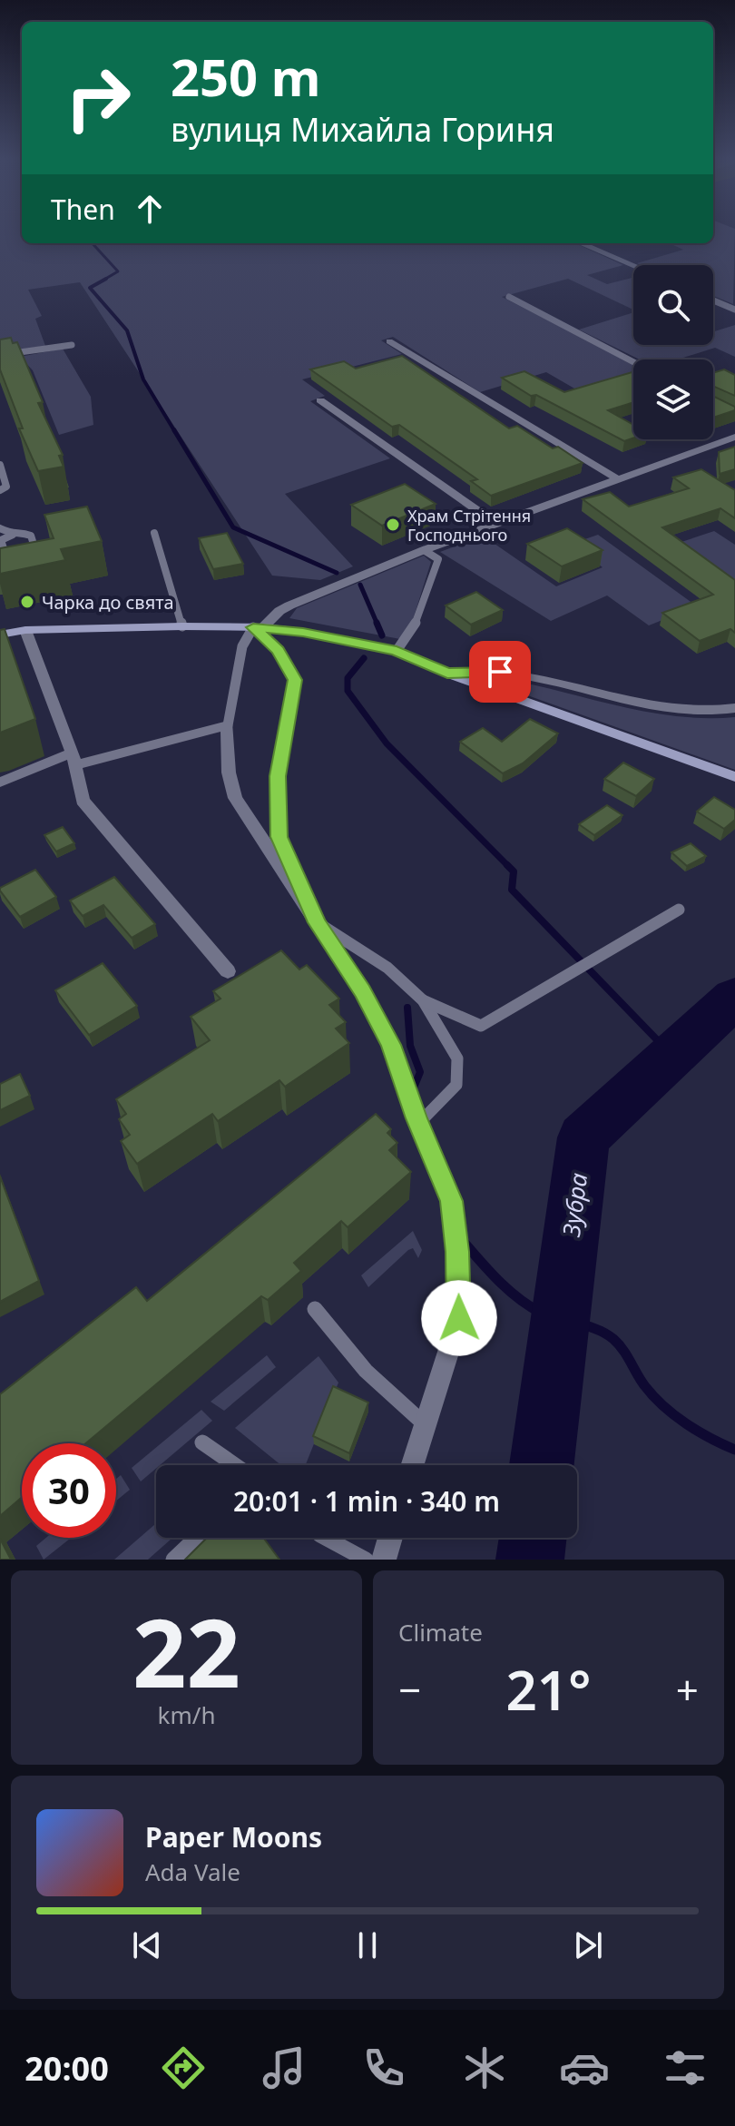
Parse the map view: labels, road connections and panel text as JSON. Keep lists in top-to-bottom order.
{
  "water": ["Зубра"],
  "places": ["Храм Стрітення Господнього", "Чарка до свята"],
  "page": {
    "turn": ["250 m", "вулиця Михайла Гориня"],
    "then": "Then",
    "limit": "30",
    "trip": "20:01 · 1 min · 340 m",
    "tile": [
      ["22", "km/h"],
      "Climate"
    ],
    "heat": ["−", "21°", "+"],
    "song": ["Paper Moons", "Ada Vale"],
    "tabs": "20:00"
  }
}
